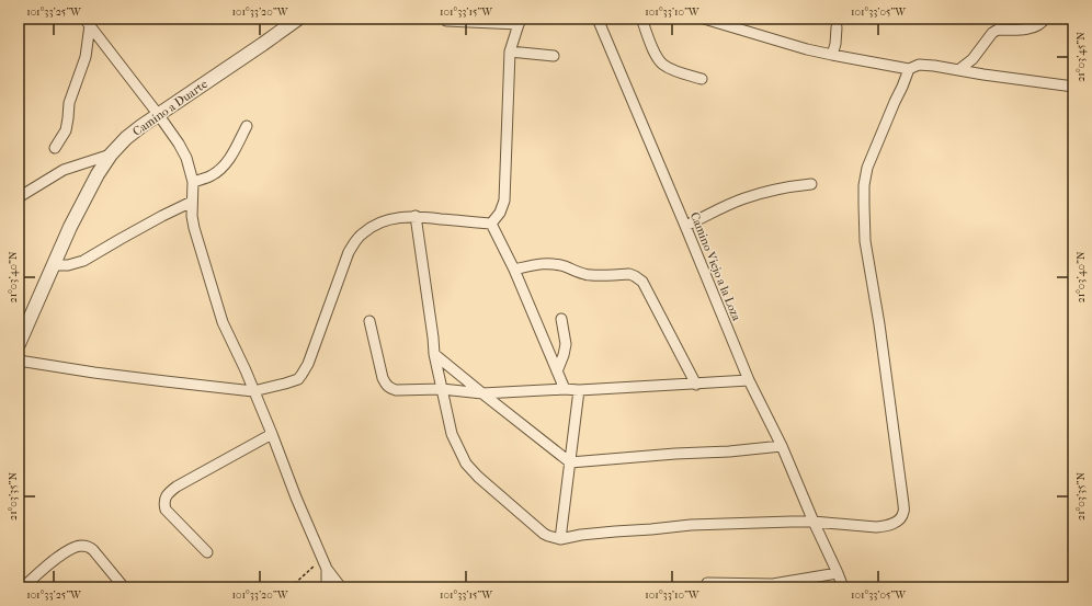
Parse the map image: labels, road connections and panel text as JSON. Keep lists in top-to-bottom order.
{
  "streets": {
    "street": ["Camino a Duarte", "Camino Viejo a la Loza"]
  },
  "coordinates": [
    "101°33'25\"W",
    "101°33'20\"W",
    "101°33'15\"W",
    "101°33'10\"W",
    "101°33'05\"W",
    "21°03'45\"N",
    "21°03'40\"N",
    "21°03'35\"N"
  ]
}
